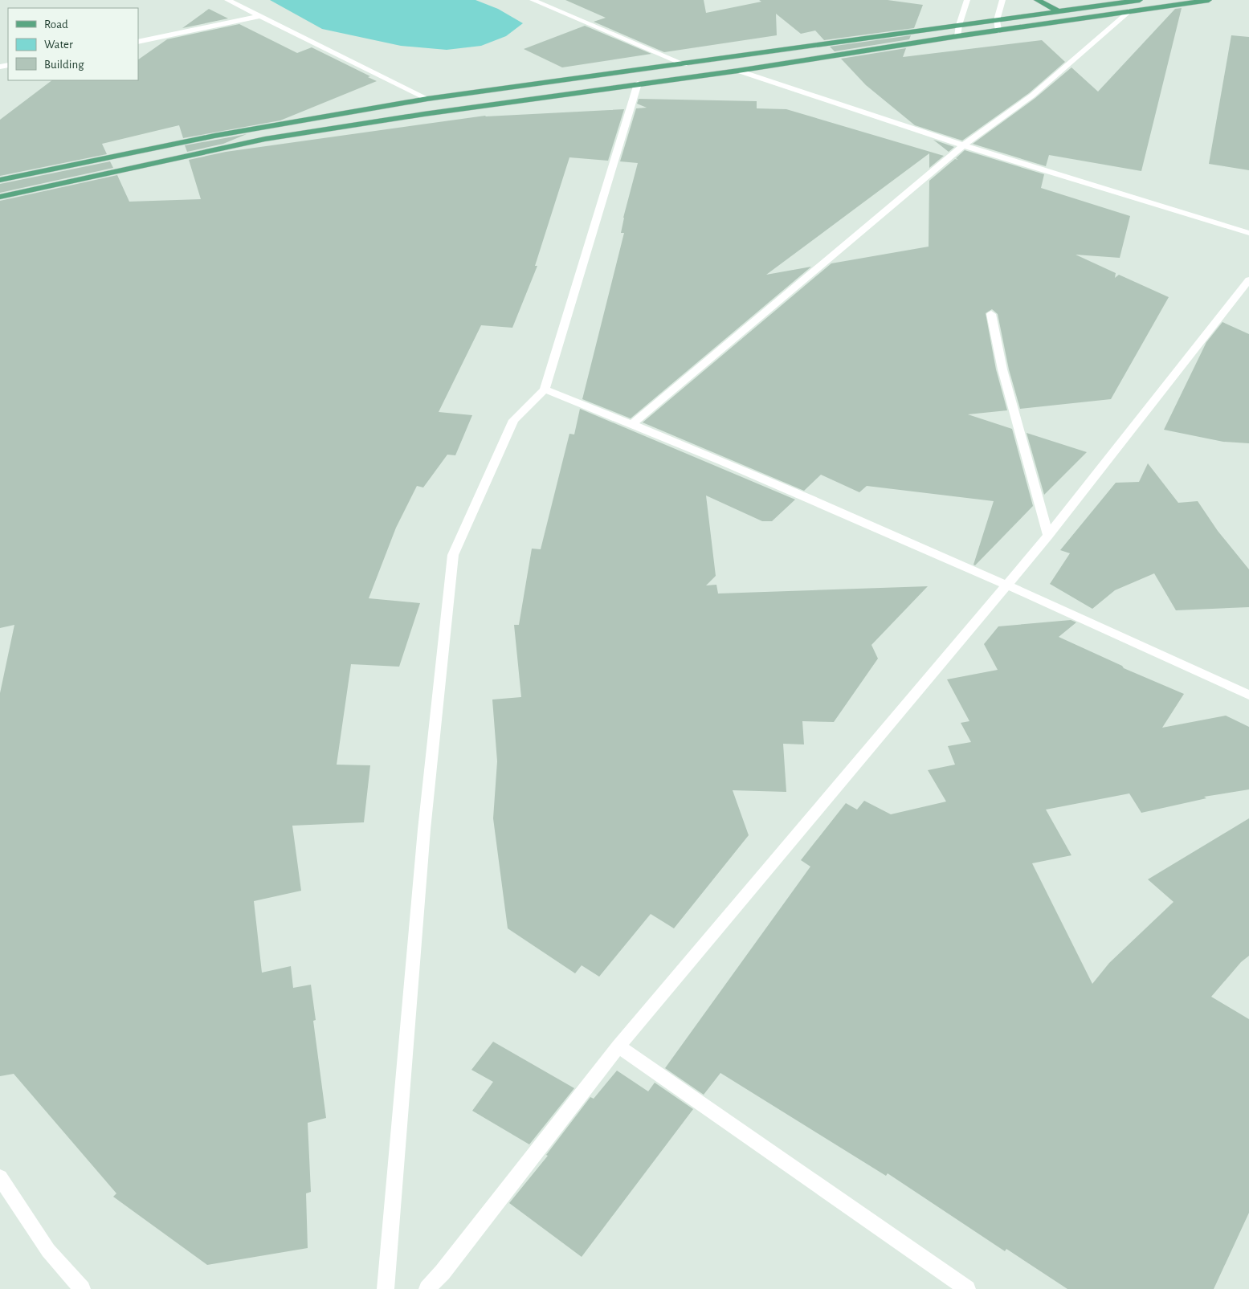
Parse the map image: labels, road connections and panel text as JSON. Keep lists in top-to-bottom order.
{
  "legend": ["Road", "Water", "Building"]
}
